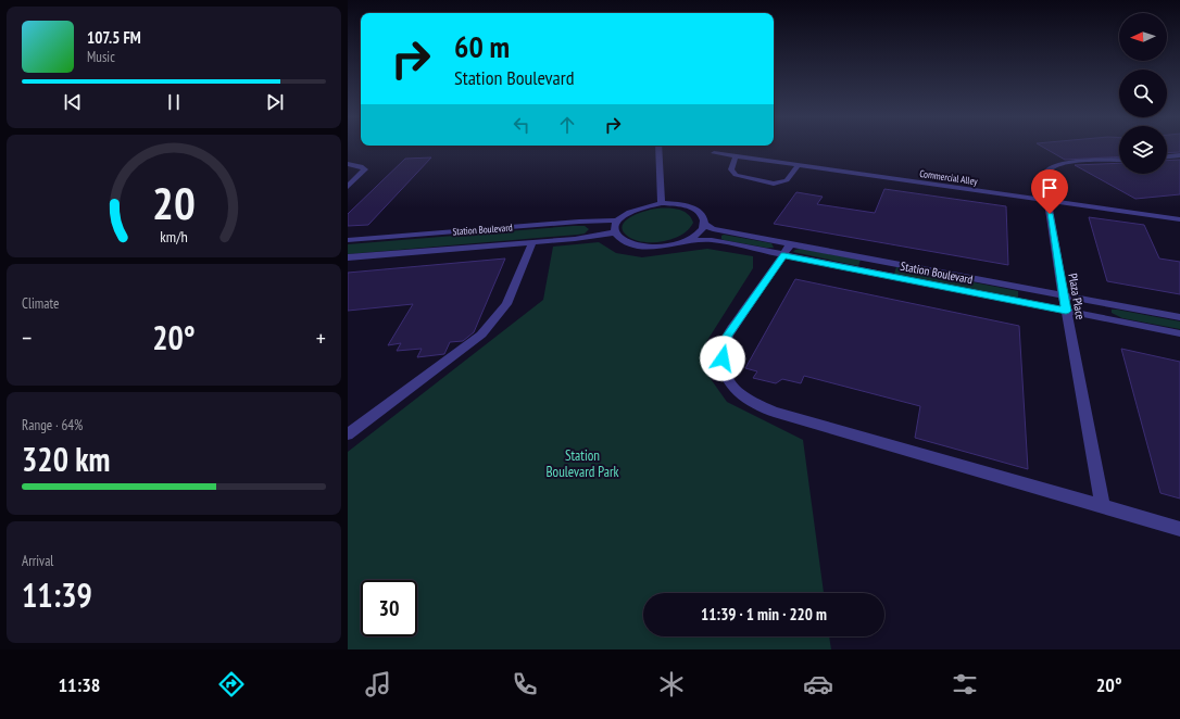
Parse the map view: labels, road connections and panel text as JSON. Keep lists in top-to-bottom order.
{
  "streets": {
    "street": ["Commercial Alley", "Station Boulevard", "Plaza Place"]
  },
  "crossings": [
    ["Commercial Alley", "Plaza Place"],
    ["Station Boulevard", "Plaza Place"]
  ],
  "parks": ["Station Boulevard Park"],
  "north": "left",
  "page": {
    "turn": ["60 m", "Station Boulevard"],
    "song": ["107.5 FM", "Music"],
    "tile": [
      "Climate",
      ["Range · 64%", "320 km"],
      ["Arrival", "11:39"]
    ],
    "heat": ["−", "20°", "+"],
    "limit": "30",
    "trip": "11:39 · 1 min · 220 m",
    "tabs": ["11:38", "20°"],
    "gauge": ["20", "km/h"]
  }
}
